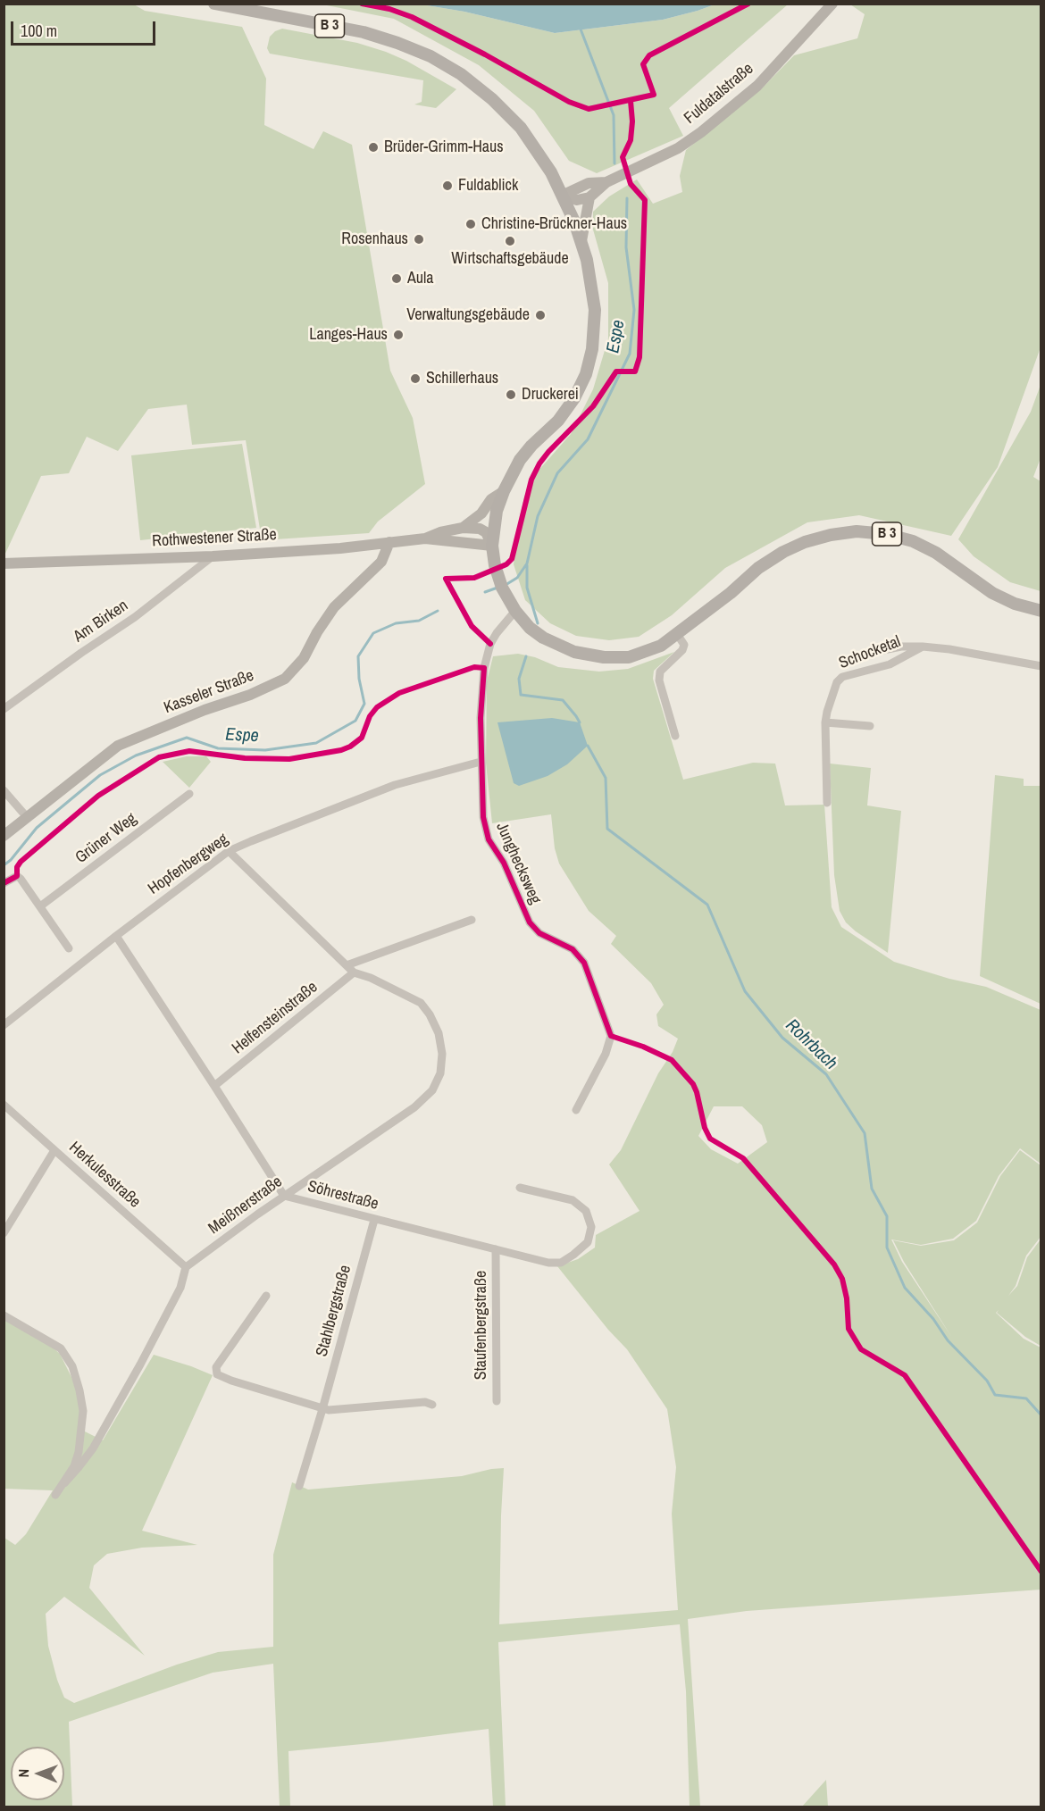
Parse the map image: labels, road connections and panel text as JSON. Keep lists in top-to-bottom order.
{
  "streets": {
    "main road": [
      "B 3",
      "Fuldatalstraße",
      "Rothwestener Straße",
      "Kasseler Straße"
    ],
    "street": [
      "Am Birken",
      "Schocketal",
      "Grüner Weg",
      "Junghecksweg",
      "Hopfenbergweg",
      "Helfensteinstraße",
      "Herkulesstraße",
      "Söhrestraße",
      "Meißnerstraße",
      "Stahlbergstraße",
      "Staufenbergstraße"
    ]
  },
  "crossings": [
    ["B 3", "Fuldatalstraße"],
    ["B 3", "Rothwestener Straße"],
    ["B 3", "Junghecksweg"],
    ["Rothwestener Straße", "Am Birken"],
    ["Rothwestener Straße", "Kasseler Straße"],
    ["Junghecksweg", "Hopfenbergweg"],
    ["Hopfenbergweg", "Söhrestraße"],
    ["Hopfenbergweg", "Meißnerstraße"],
    ["Helfensteinstraße", "Söhrestraße"],
    ["Helfensteinstraße", "Meißnerstraße"],
    ["Herkulesstraße", "Meißnerstraße"],
    ["Söhrestraße", "Meißnerstraße"],
    ["Söhrestraße", "Stahlbergstraße"],
    ["Söhrestraße", "Staufenbergstraße"]
  ],
  "water": ["Espe", "Rohrbach"],
  "places": [
    "Brüder-Grimm-Haus",
    "Fuldablick",
    "Christine-Brückner-Haus",
    "Rosenhaus",
    "Wirtschaftsgebäude",
    "Aula",
    "Verwaltungsgebäude",
    "Langes-Haus",
    "Schillerhaus",
    "Druckerei"
  ],
  "scale_bar": "100 m",
  "north": "left"
}
